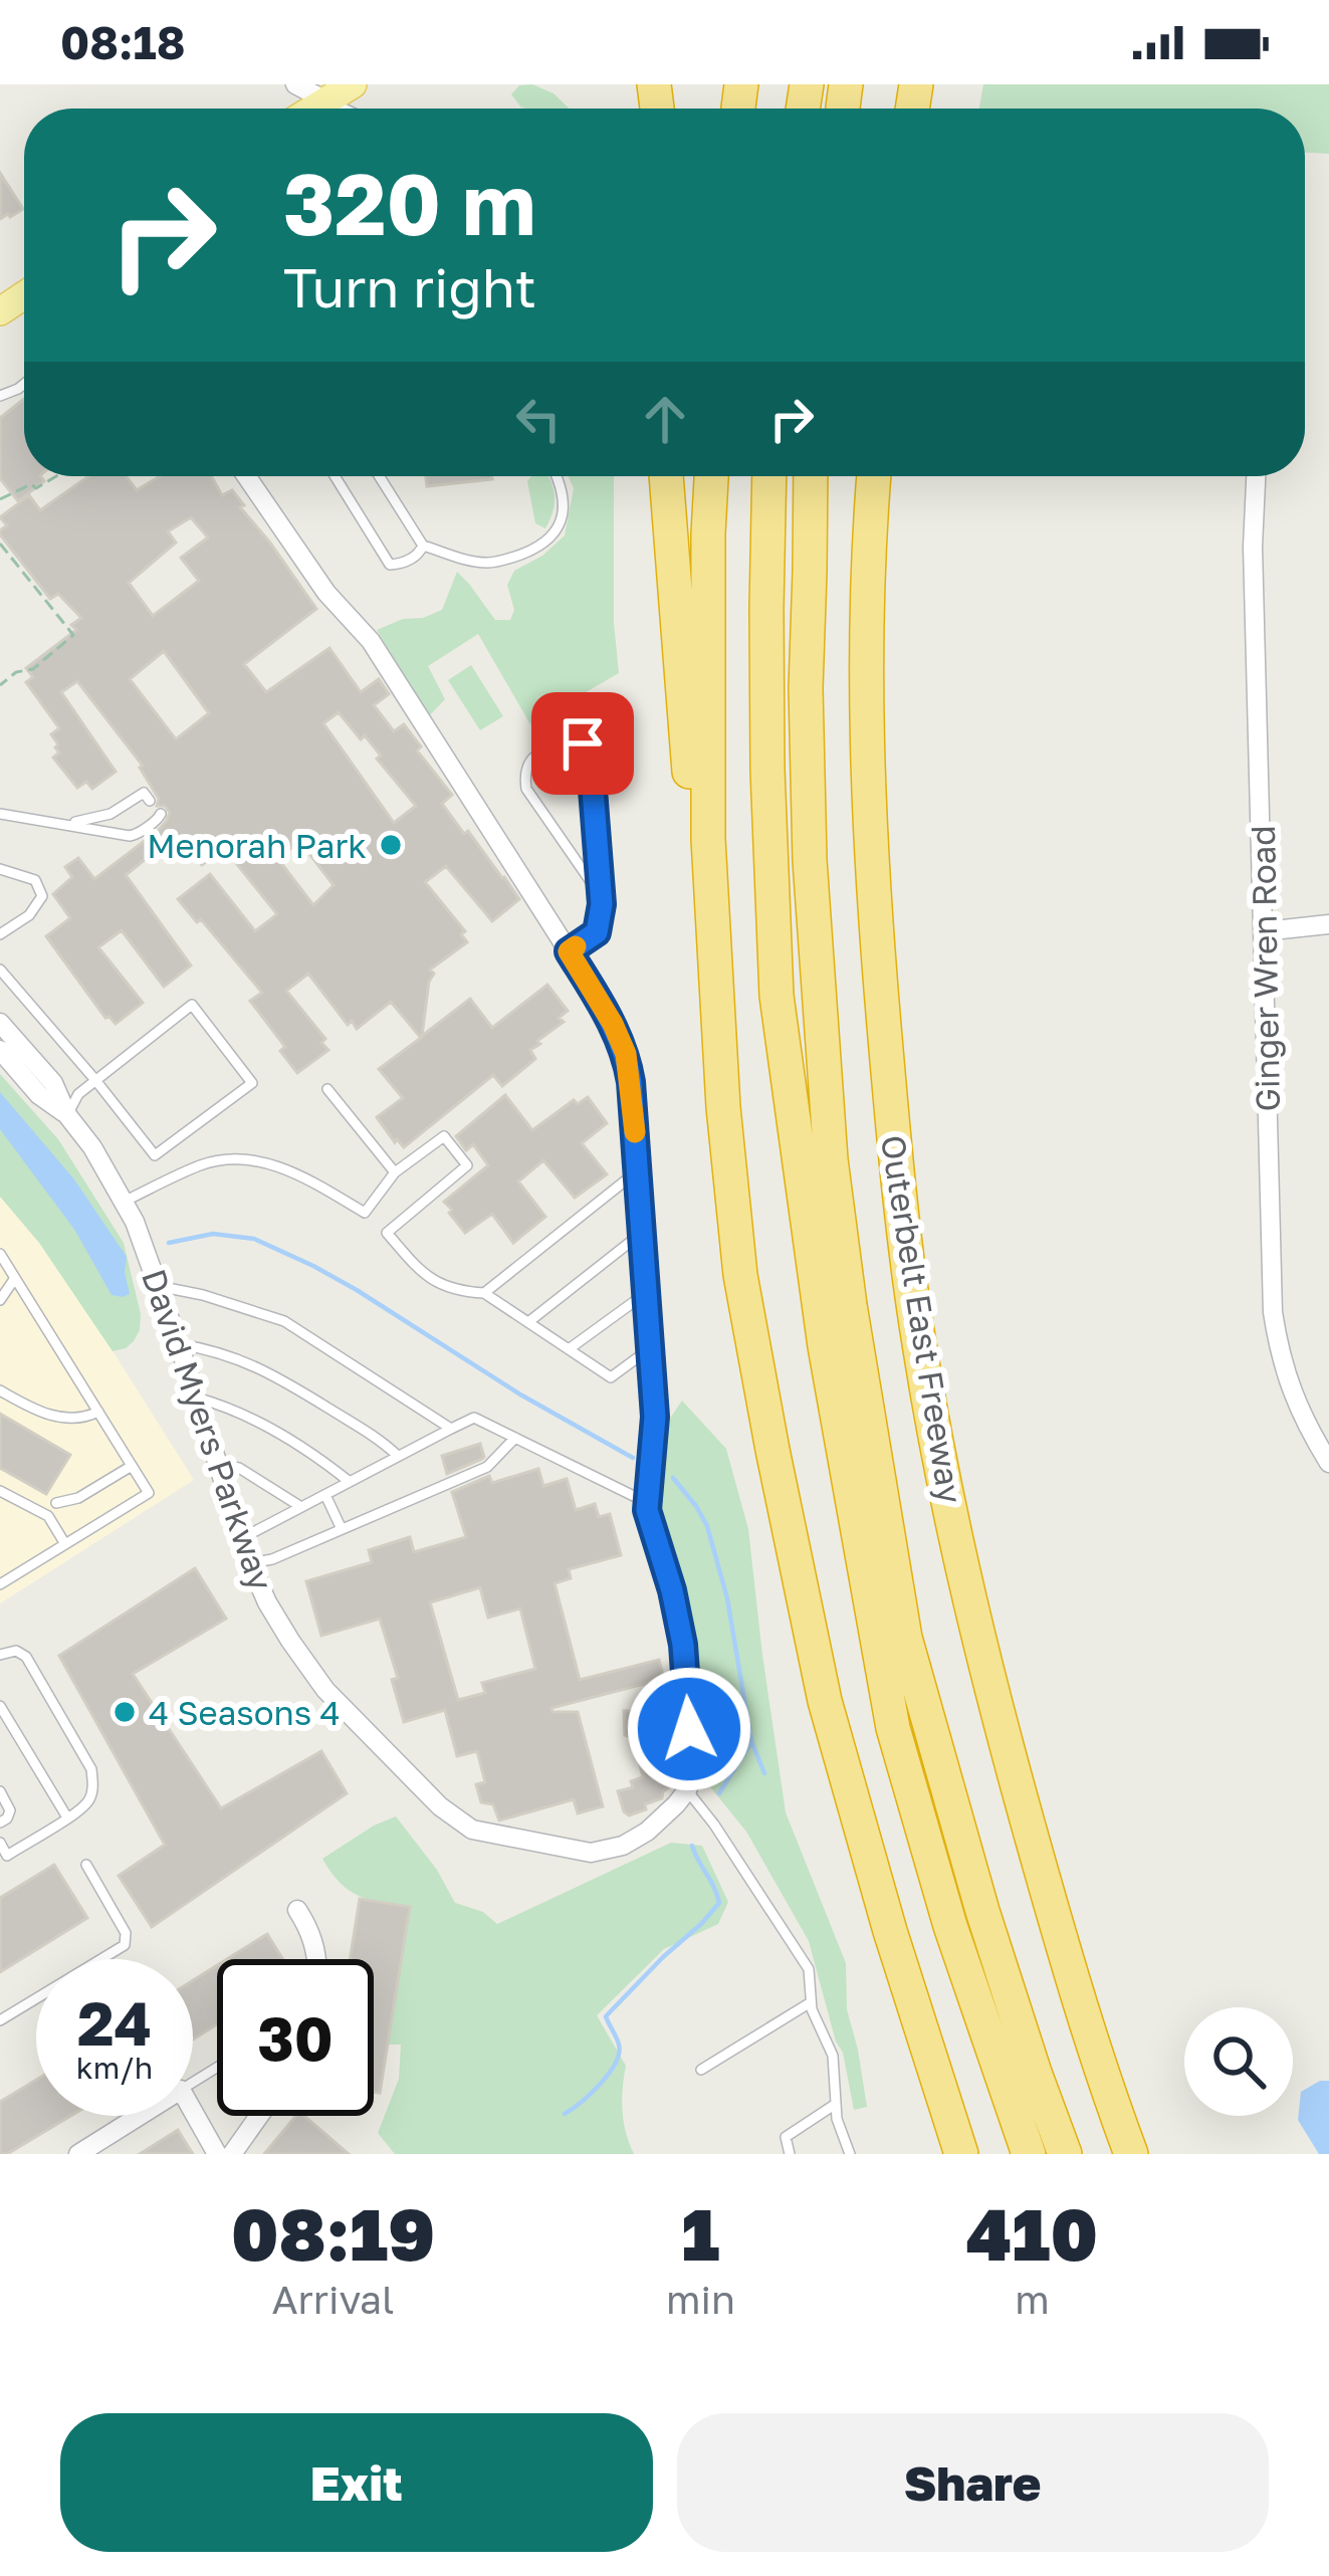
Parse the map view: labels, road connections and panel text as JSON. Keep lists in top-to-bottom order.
{
  "streets": {
    "highway": ["Outerbelt East Freeway"],
    "street": ["Ginger Wren Road", "David Myers Parkway"]
  },
  "places": ["Menorah Park", "4 Seasons 4"],
  "page": {
    "status": "08:18",
    "turn": ["320 m", "Turn right"],
    "speed": "24 km/h",
    "limit": "30",
    "eta": [
      "08:19",
      "Arrival",
      "1",
      "min",
      "410",
      "m"
    ],
    "buttons": ["Exit", "Share"]
  }
}
